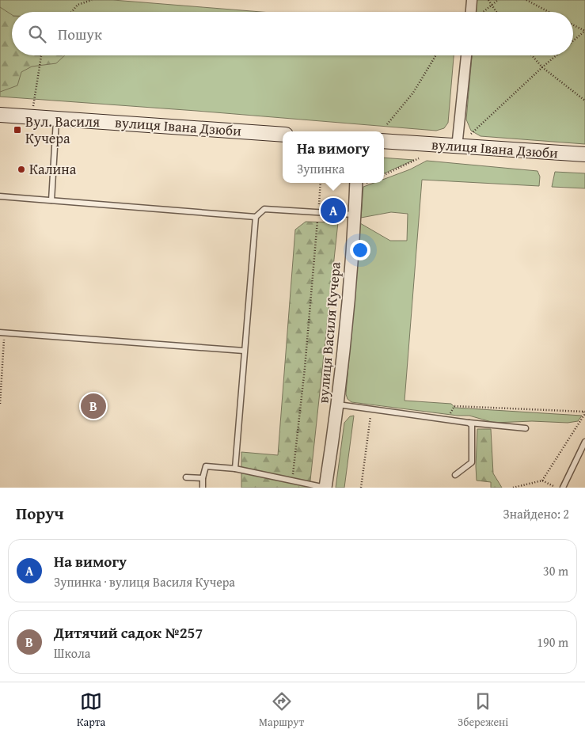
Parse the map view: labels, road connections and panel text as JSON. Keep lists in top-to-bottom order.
{
  "streets": {
    "main road": ["вулиця Івана Дзюби"],
    "street": ["вулиця Василя Кучера"]
  },
  "places": {
    "transit": ["Вул. Василя Кучера"],
    "other": ["Калина"]
  },
  "page": {
    "search": "Пошук",
    "popup": ["На вимогу", "Зупинка"],
    "pins": ["A", "B"],
    "heading": ["Поруч", "Знайдено: 2"],
    "list": [
      {
        "mark": "A",
        "name": "На вимогу",
        "note": "Зупинка · вулиця Василя Кучера",
        "value": "30 m"
      },
      {
        "mark": "B",
        "name": "Дитячий садок №257",
        "note": "Школа",
        "value": "190 m"
      }
    ],
    "nav": ["Карта", "Маршрут", "Збережені"]
  }
}
